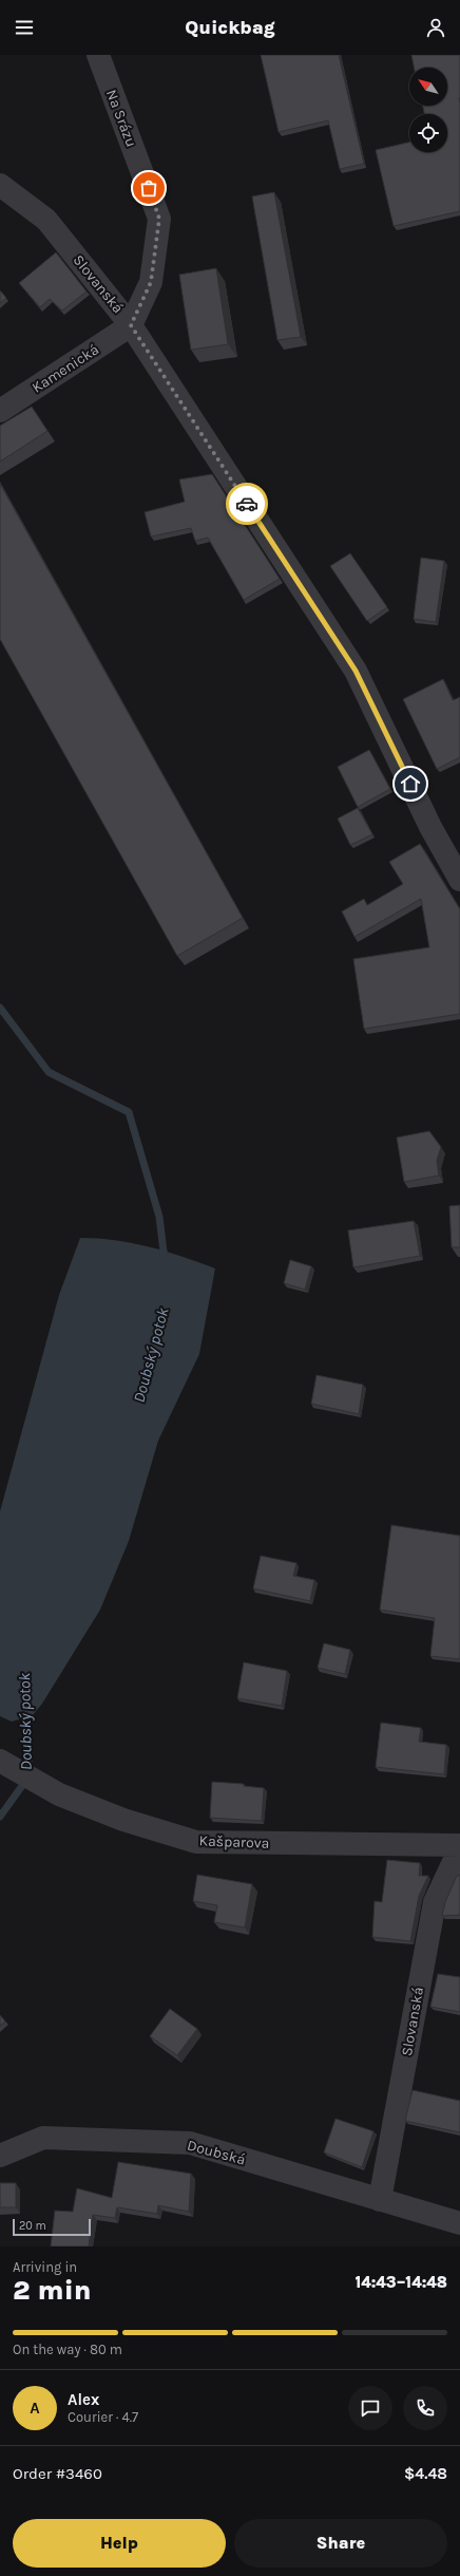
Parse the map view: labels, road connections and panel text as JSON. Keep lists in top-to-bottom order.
{
  "streets": {
    "street": [
      "Na Srázu",
      "Slovanská",
      "Kamenická",
      "Kašparova",
      "Doubská"
    ]
  },
  "crossings": [
    ["Na Srázu", "Slovanská"],
    ["Na Srázu", "Kamenická"],
    ["Slovanská", "Kamenická"],
    ["Slovanská", "Kašparova"],
    ["Slovanská", "Doubská"]
  ],
  "water": ["Doubský potok"],
  "scale_bar": "20 m",
  "north": "top left",
  "page": {
    "header": "Quickbag",
    "scale": "20 m",
    "heading": ["2 min", "Arriving in", "14:43–14:48"],
    "panel": [
      "Alex",
      "Courier · 4.7",
      "Order #3460",
      "$4.48"
    ],
    "bar": "On the way · 80 m",
    "round": "A",
    "buttons": ["Help", "Share"]
  }
}
